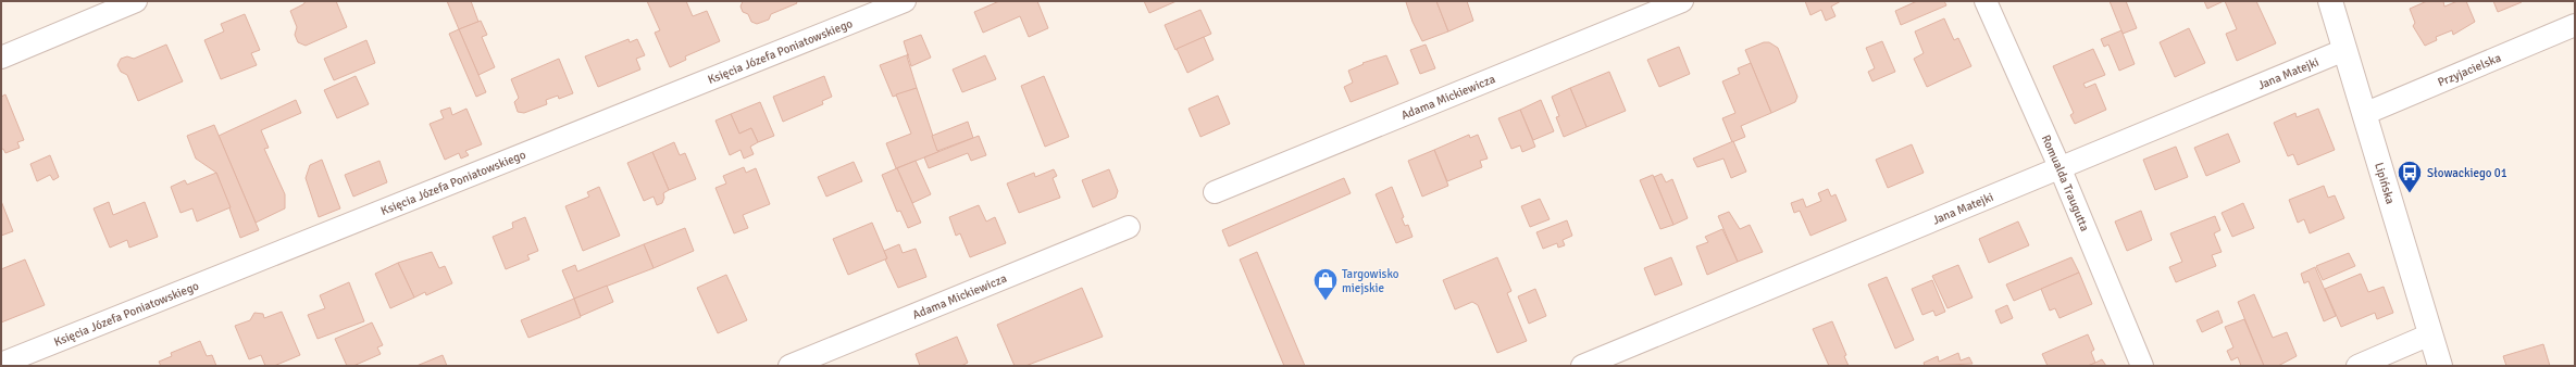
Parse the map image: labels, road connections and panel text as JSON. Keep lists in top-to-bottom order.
{
  "streets": {
    "street": [
      "Księcia Józefa Poniatowskiego",
      "Przyjacielska",
      "Jana Matejki",
      "Adama Mickiewicza",
      "Romualda Traugutta",
      "Lipińska"
    ]
  },
  "crossings": [
    ["Przyjacielska", "Lipińska"],
    ["Jana Matejki", "Romualda Traugutta"],
    ["Jana Matejki", "Lipińska"]
  ],
  "places": {
    "bus stop": ["Słowackiego 01"],
    "shop": ["Targowisko miejskie"]
  }
}
